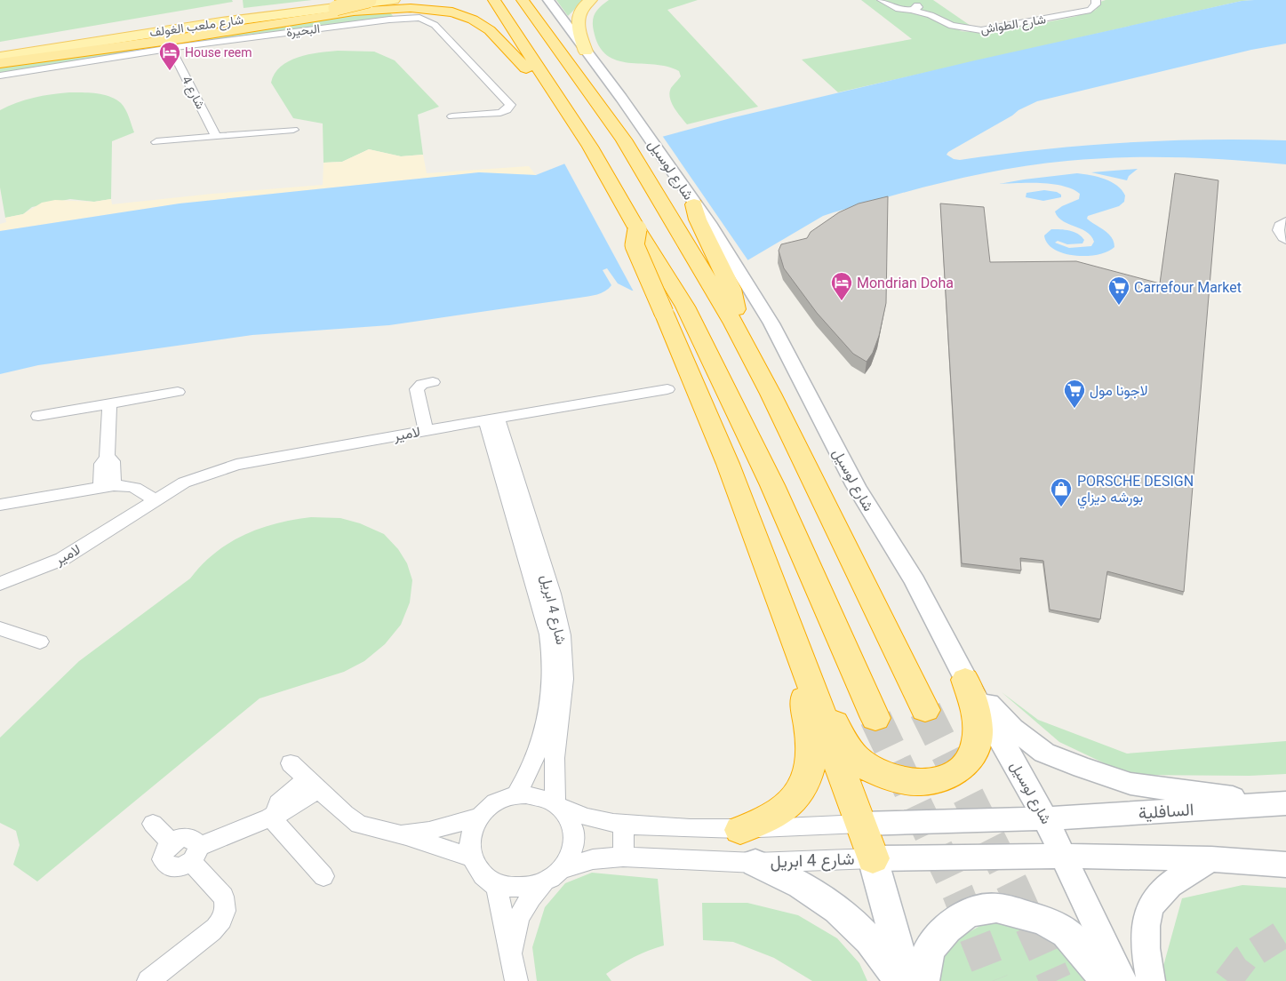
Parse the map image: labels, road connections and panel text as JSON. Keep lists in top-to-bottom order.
{
  "streets": {
    "highway": ["شارع لوسيل"],
    "main road": ["شارع ملعب الغولف"],
    "street": [
      "شارع الطواش",
      "البحيرة",
      "شارع 4",
      "لامير",
      "شارع 4 ابريل",
      "السافلية"
    ]
  },
  "crossings": [
    ["البحيرة", "شارع 4"],
    ["شارع لوسيل", "شارع 4 ابريل"],
    ["شارع لوسيل", "السافلية"],
    ["لامير", "شارع 4 ابريل"]
  ],
  "places": {
    "hotel": ["House reem", "Mondrian Doha"],
    "supermarket": ["Carrefour Market", "لاجونا مول"],
    "shop": ["PORSCHE DESIGN بورشه ديزاي"]
  }
}
